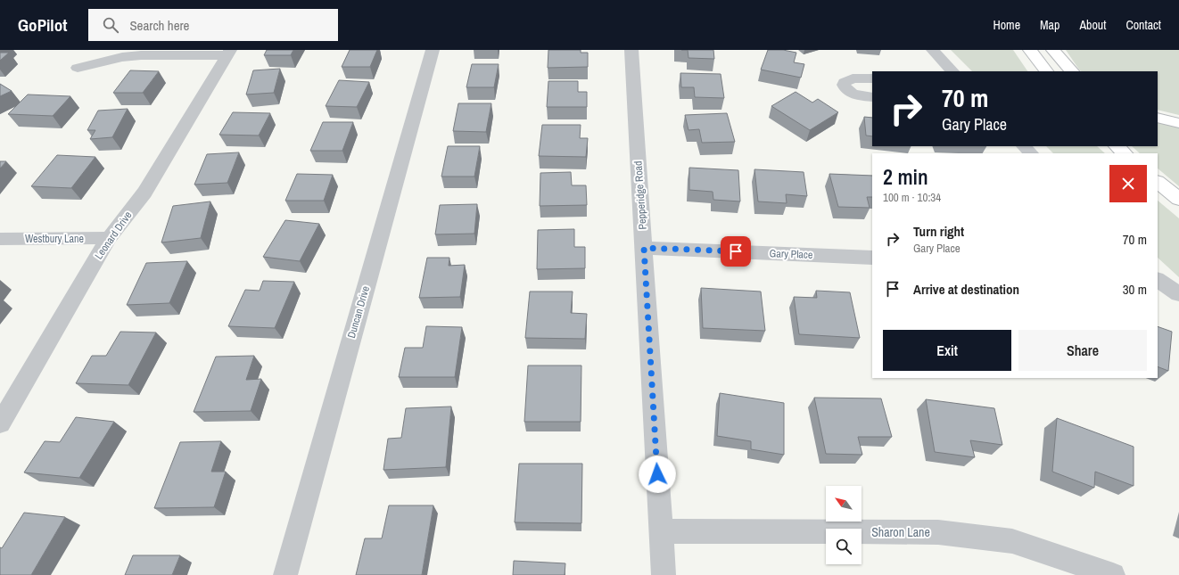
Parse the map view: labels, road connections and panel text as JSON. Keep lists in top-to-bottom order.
{
  "streets": {
    "street": [
      "Pepperidge Road",
      "Leonard Drive",
      "Westbury Lane",
      "Gary Place",
      "Duncan Drive",
      "Sharon Lane"
    ]
  },
  "crossings": [
    ["Pepperidge Road", "Gary Place"],
    ["Pepperidge Road", "Sharon Lane"],
    ["Leonard Drive", "Westbury Lane"]
  ],
  "north": "top left",
  "page": {
    "header": "GoPilot",
    "search": "Search here",
    "nav": [
      "Home",
      "Map",
      "About",
      "Contact"
    ],
    "turn": ["70 m", "Gary Place"],
    "heading": ["2 min", "100 m · 10:34"],
    "list": [
      {
        "name": "Turn right",
        "note": "Gary Place",
        "value": "70 m"
      },
      {
        "name": "Arrive at destination",
        "value": "30 m"
      }
    ],
    "buttons": ["Exit", "Share"]
  }
}
